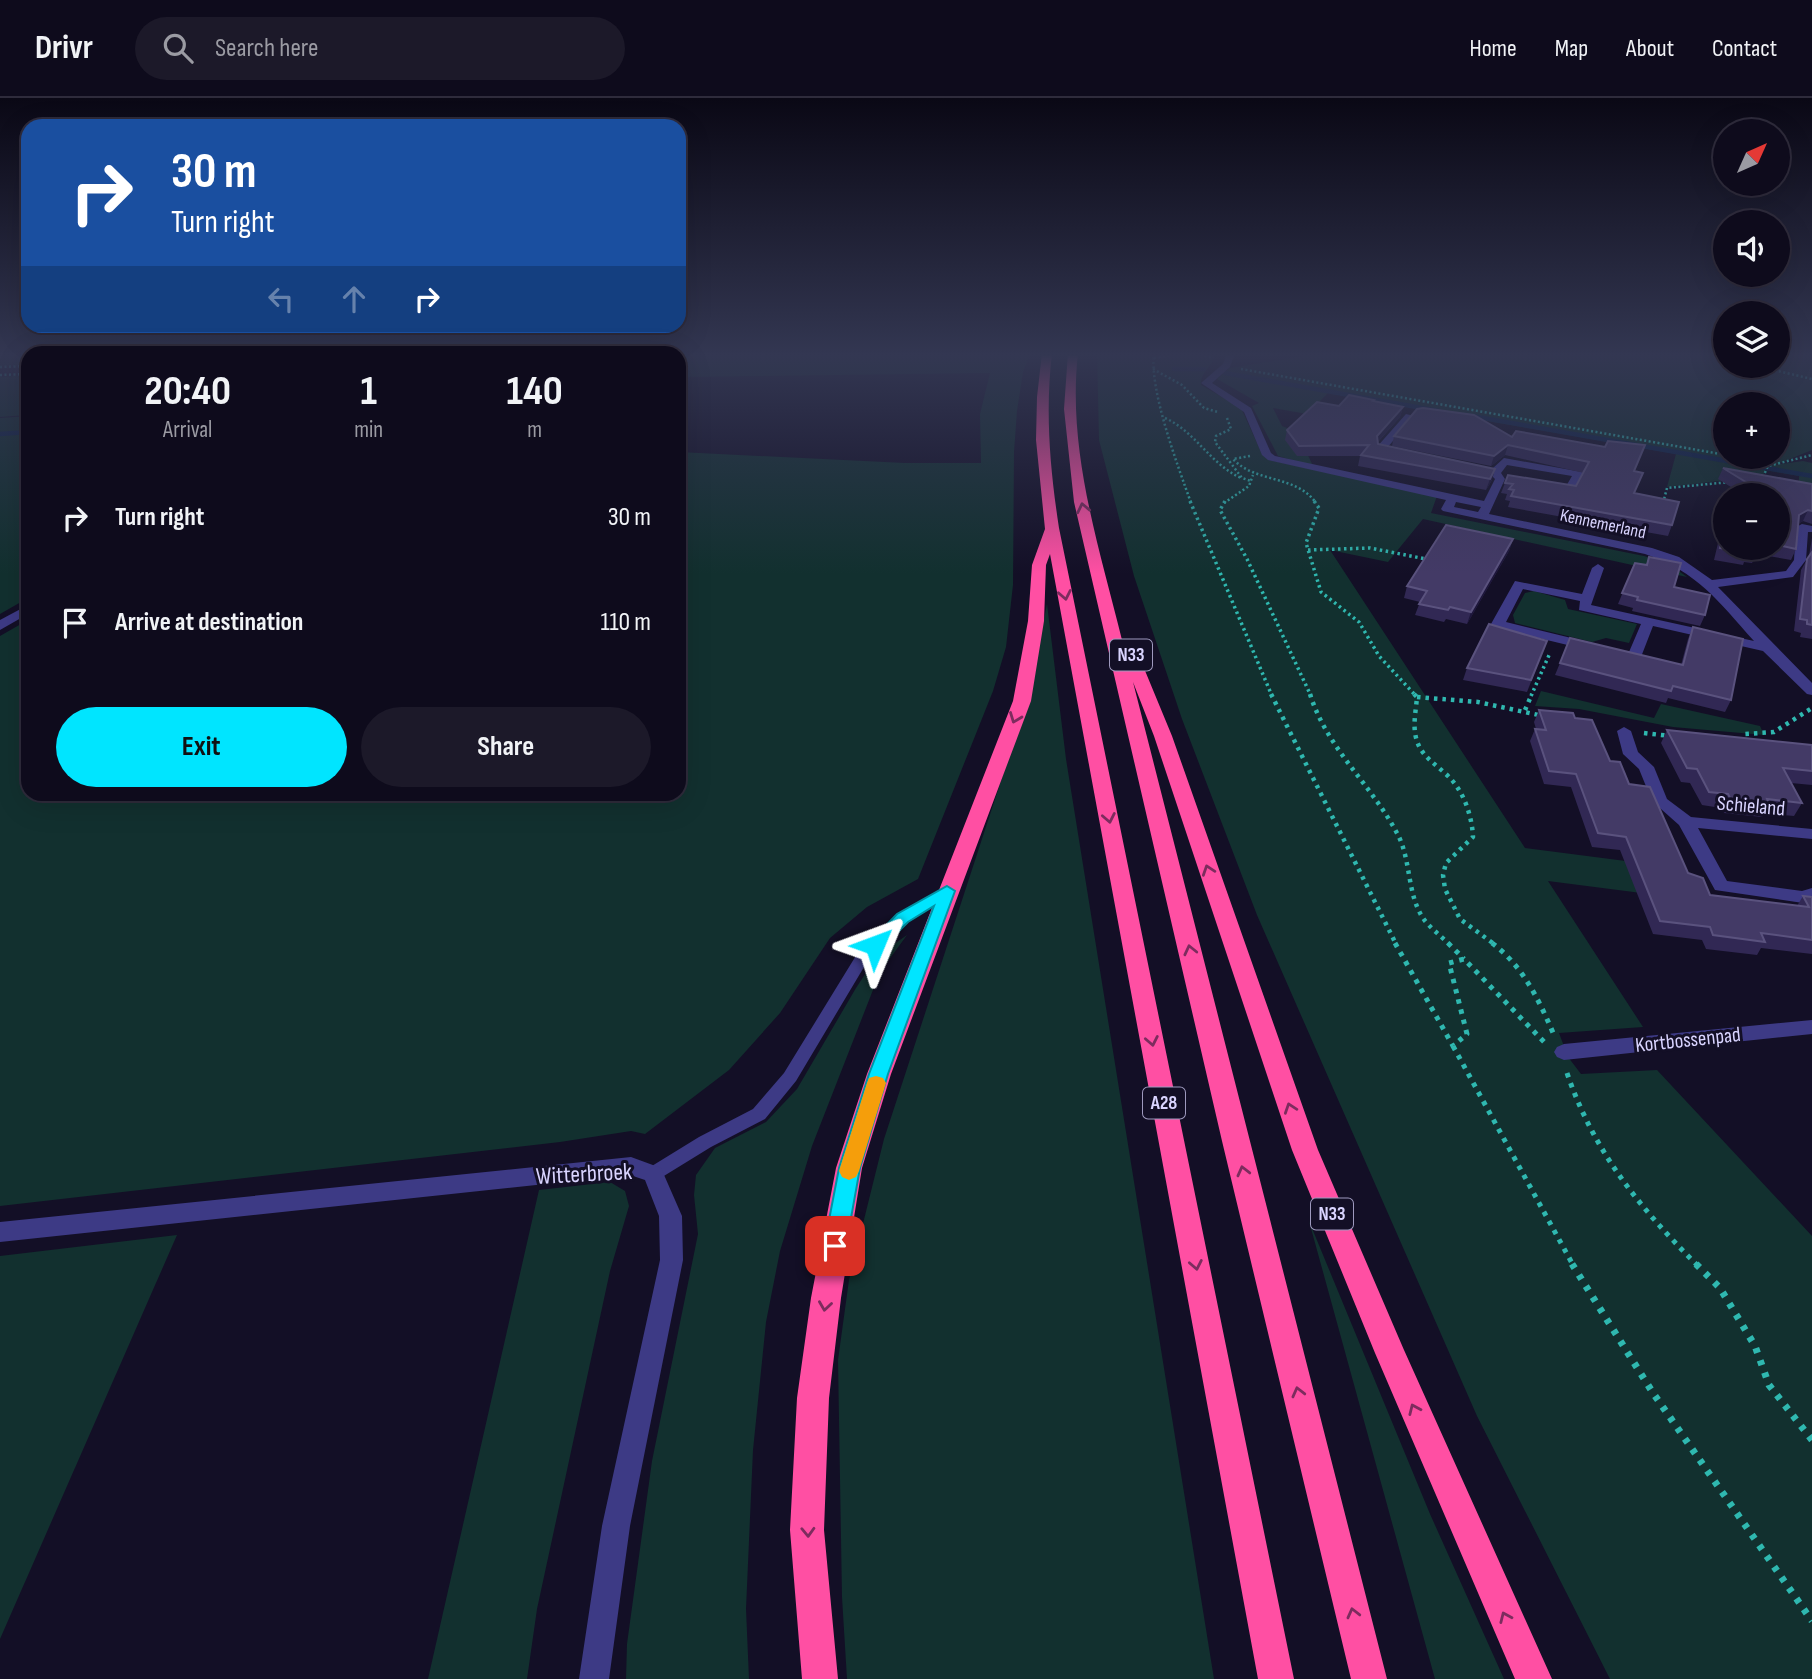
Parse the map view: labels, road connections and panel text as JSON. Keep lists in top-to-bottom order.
{
  "streets": {
    "highway": ["N33", "A28"],
    "street": [
      "Kennemerland",
      "Schieland",
      "Kortbossenpad",
      "Witterbroek"
    ]
  },
  "north": "top right",
  "page": {
    "header": "Drivr",
    "search": "Search here",
    "nav": [
      "Home",
      "Map",
      "About",
      "Contact"
    ],
    "map_buttons": ["+", "−"],
    "turn": ["30 m", "Turn right"],
    "eta": [
      "20:40",
      "Arrival",
      "1",
      "min",
      "140",
      "m"
    ],
    "list": [
      {
        "name": "Turn right",
        "value": "30 m"
      },
      {
        "name": "Arrive at destination",
        "value": "110 m"
      }
    ],
    "buttons": ["Exit", "Share"]
  }
}
